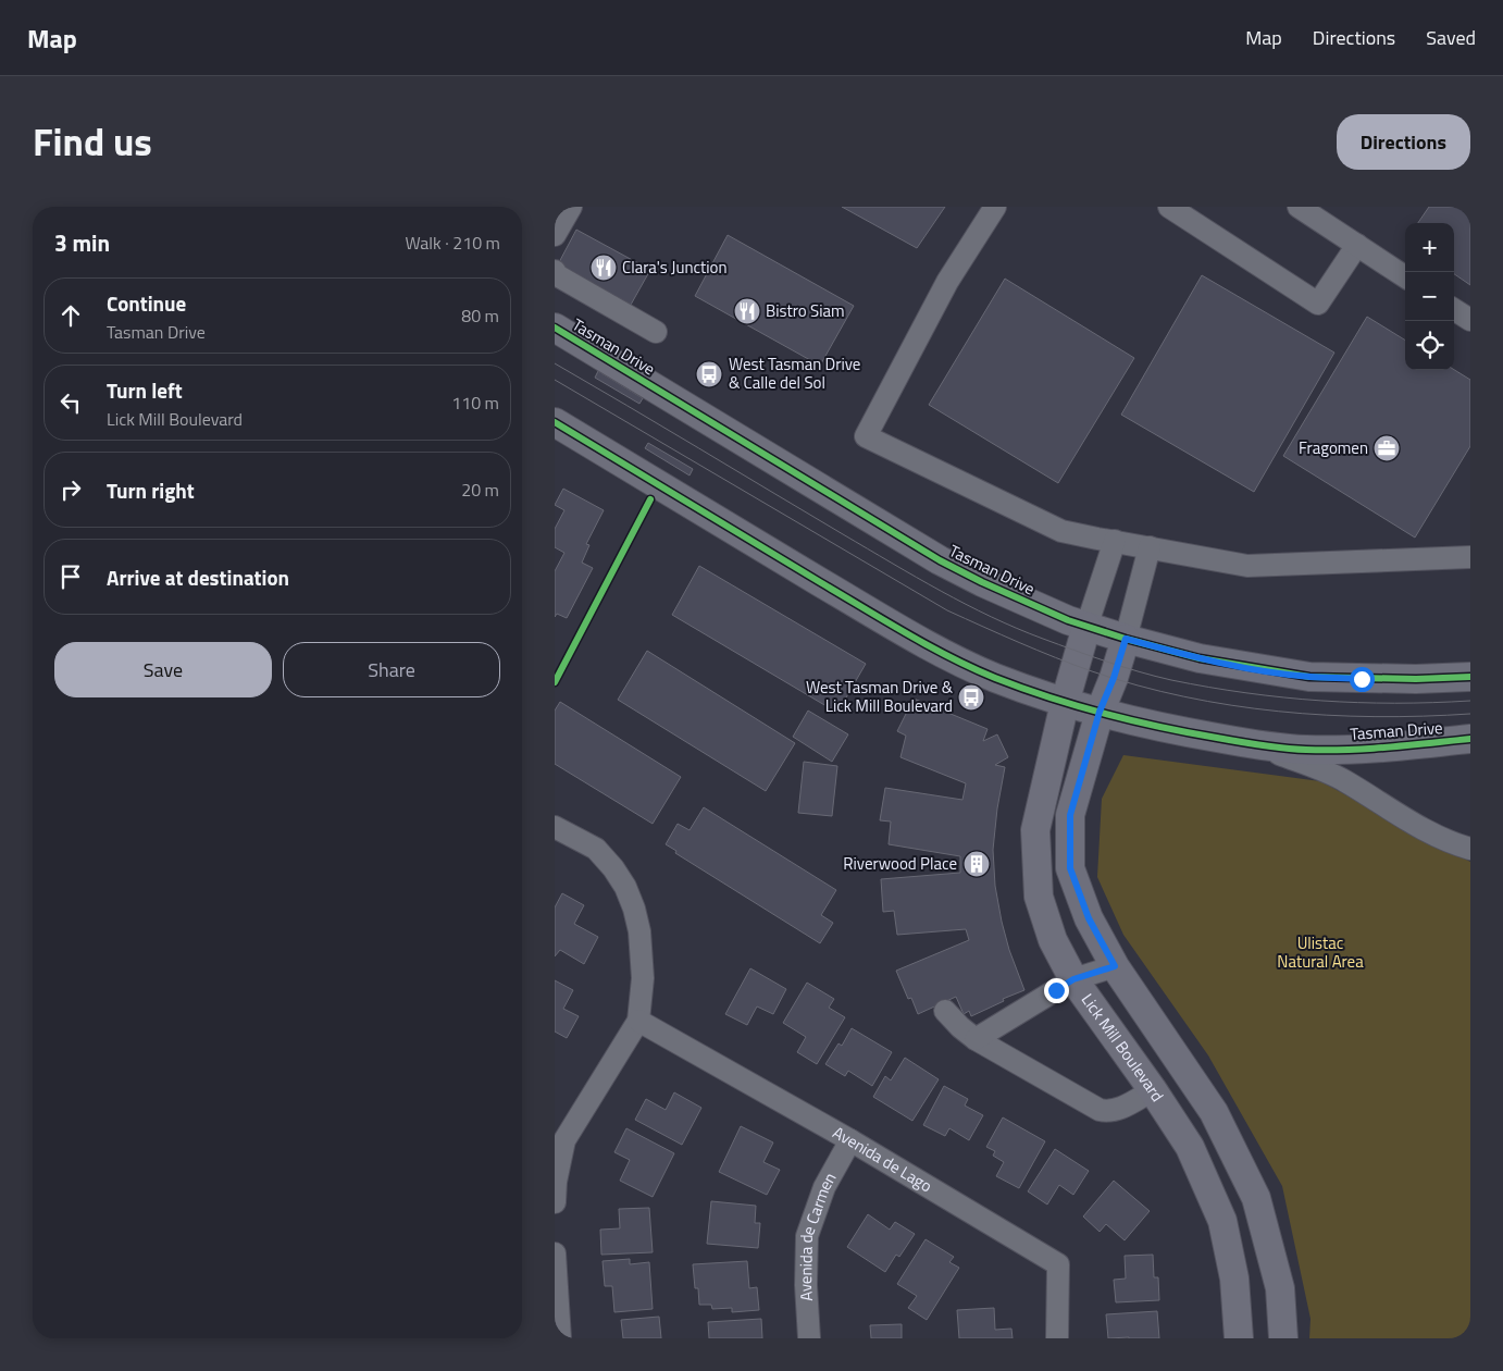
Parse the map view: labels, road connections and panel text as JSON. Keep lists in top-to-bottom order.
{
  "streets": {
    "main road": ["Tasman Drive", "Lick Mill Boulevard"],
    "street": ["Avenida de Lago", "Avenida de Carmen"]
  },
  "crossings": [
    ["Tasman Drive", "Lick Mill Boulevard"],
    ["Avenida de Lago", "Avenida de Carmen"]
  ],
  "parks": ["Ulistac Natural Area"],
  "places": {
    "restaurant": ["Clara's Junction", "Bistro Siam"],
    "bus stop": ["West Tasman Drive & Calle del Sol", "West Tasman Drive & Lick Mill Boulevard"],
    "office": ["Fragomen"],
    "building": ["Riverwood Place"]
  },
  "page": {
    "header": "Map",
    "nav": ["Map", "Directions", "Saved"],
    "title": "Find us",
    "buttons": [
      "Directions",
      ["Save", "Share"]
    ],
    "heading": ["3 min", "Walk · 210 m"],
    "map_buttons": ["+", "−"],
    "list": [
      ["Continue", "Tasman Drive", "80 m"],
      ["Turn left", "Lick Mill Boulevard", "110 m"],
      ["Turn right", "20 m"],
      "Arrive at destination"
    ]
  }
}
